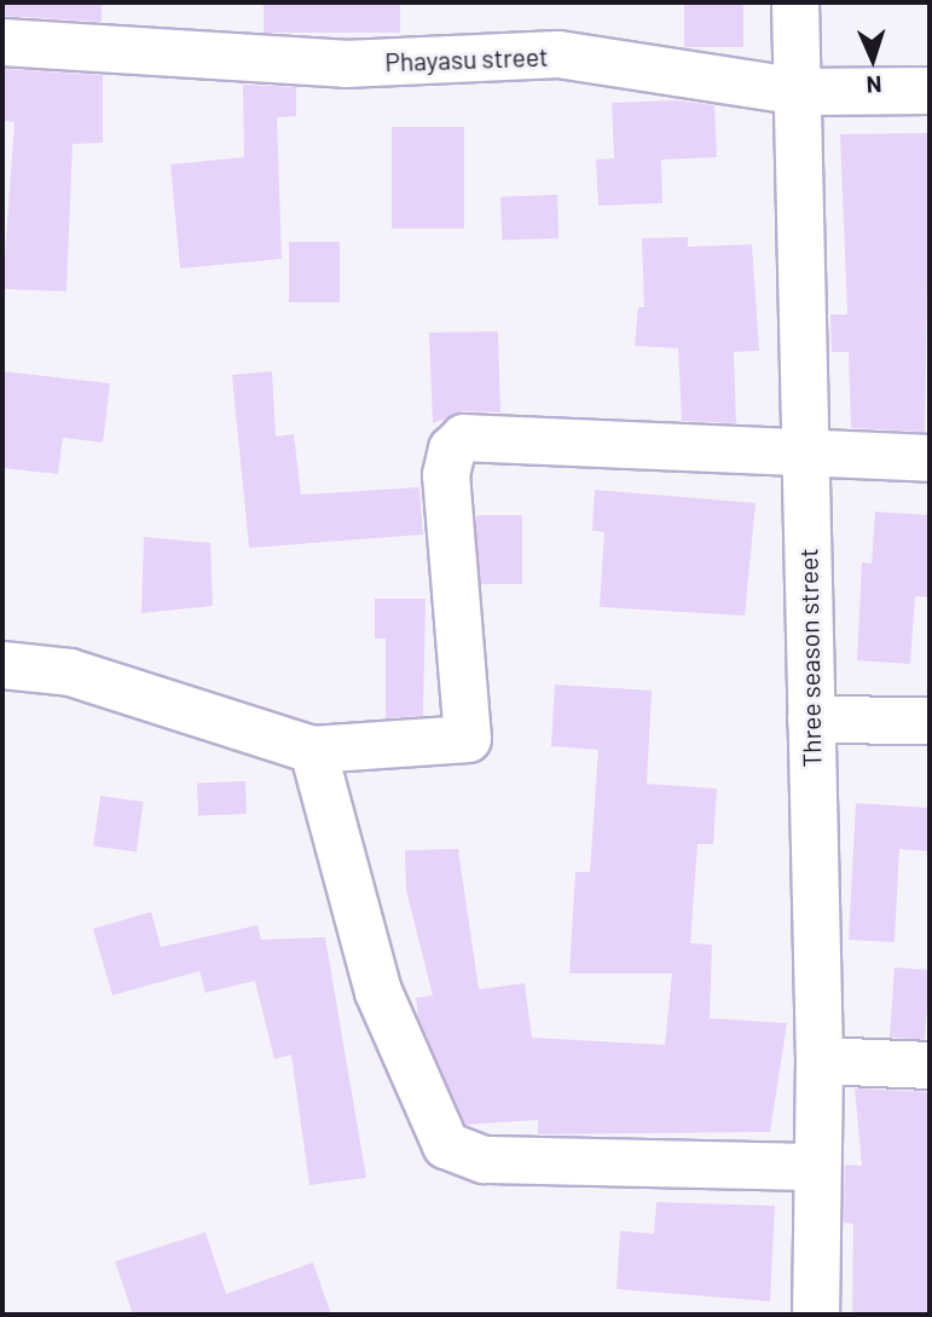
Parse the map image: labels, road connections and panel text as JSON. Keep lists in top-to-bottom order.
{
  "streets": {
    "street": ["Phayasu street", "Three season street"]
  },
  "crossings": [
    ["Phayasu street", "Three season street"]
  ],
  "north": "bottom"
}
